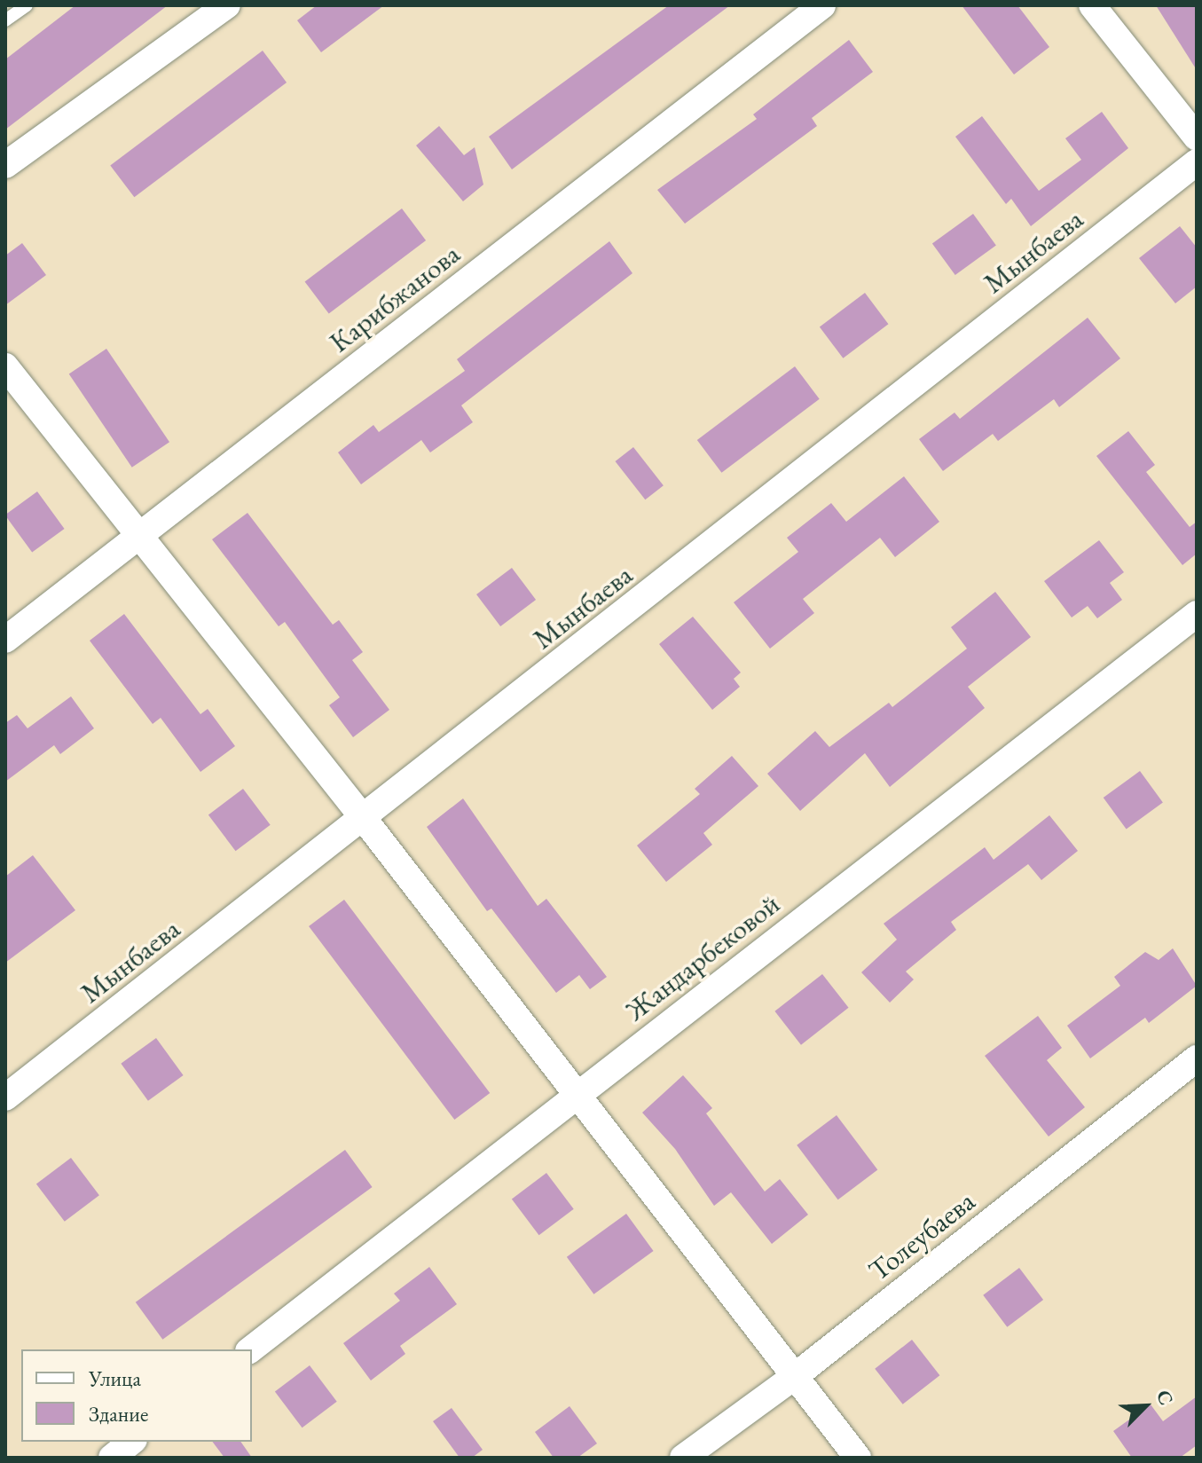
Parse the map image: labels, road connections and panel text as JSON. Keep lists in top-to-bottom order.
{
  "streets": {
    "street": [
      "Мынбаева",
      "Карибжанова",
      "Жандарбековой",
      "Толеубаева"
    ]
  },
  "legend": ["Улица", "Здание"],
  "north": "top right"
}
